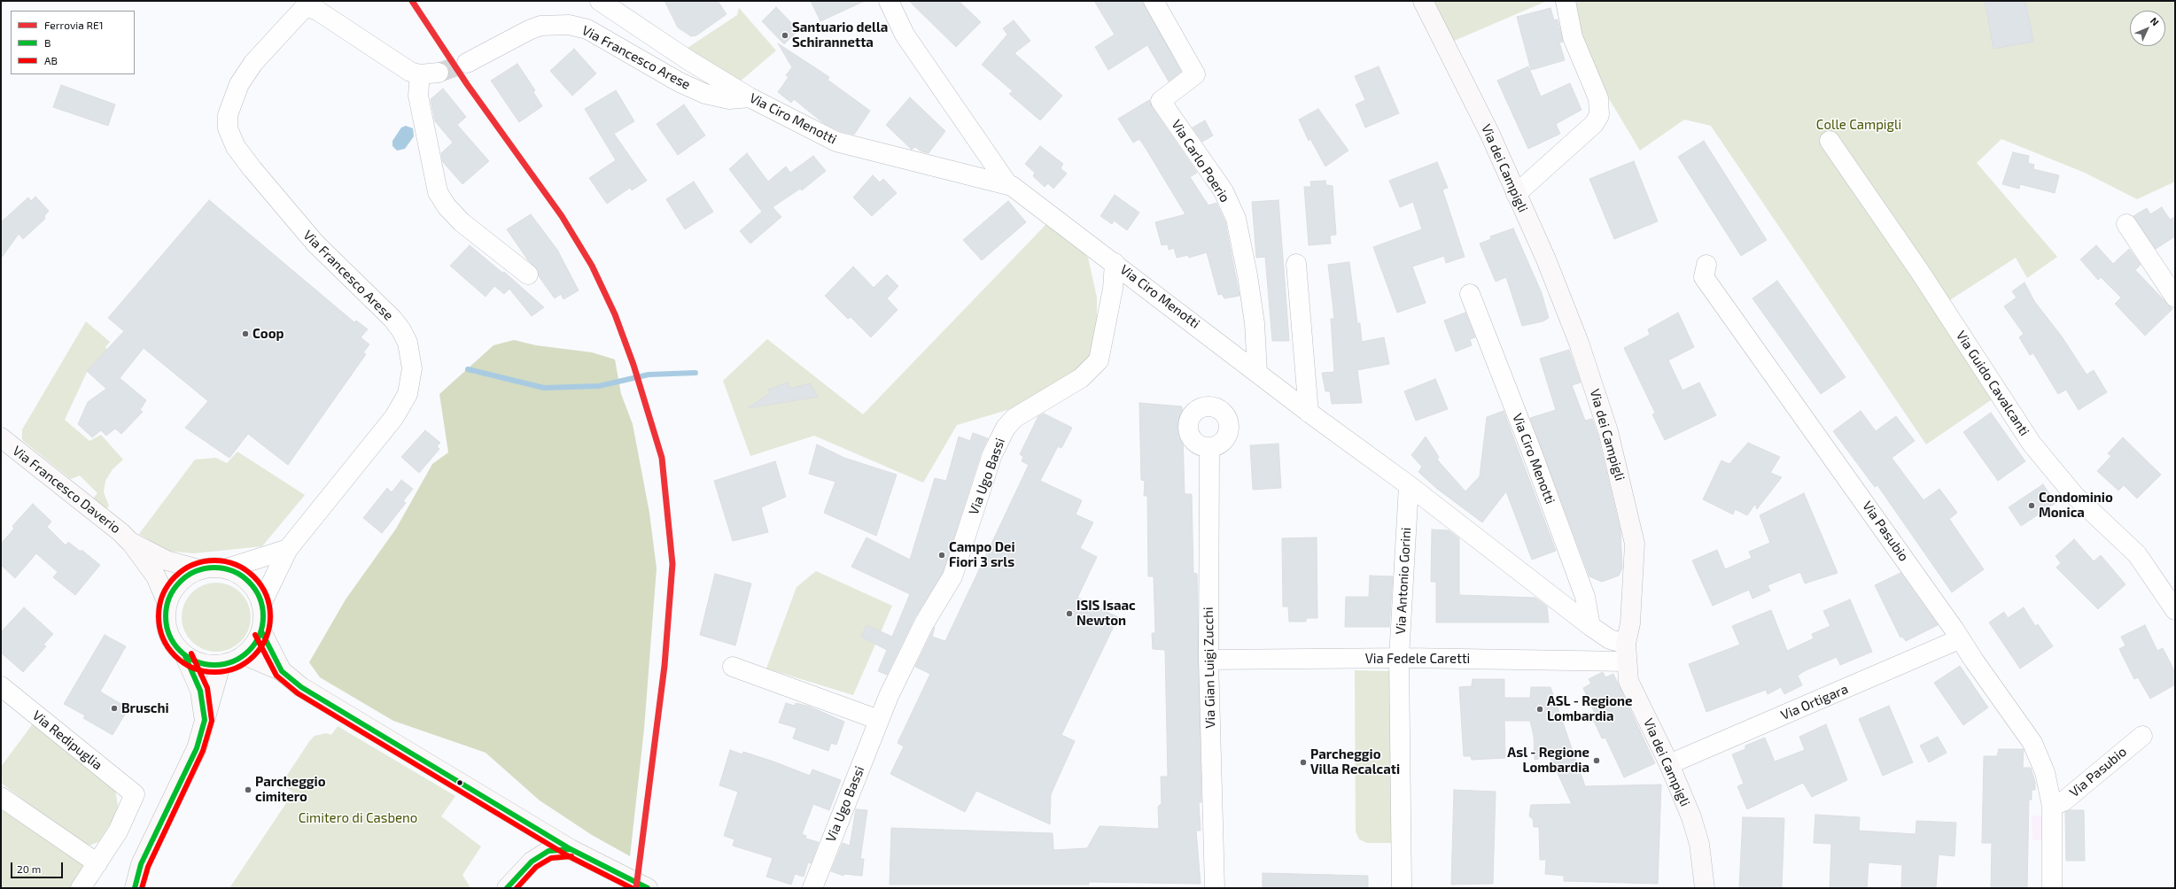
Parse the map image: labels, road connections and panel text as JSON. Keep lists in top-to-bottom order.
{
  "streets": {
    "street": [
      "Via Francesco Arese",
      "Via Ciro Menotti",
      "Via Carlo Poerio",
      "Via dei Campigli",
      "Via Guido Cavalcanti",
      "Via Ugo Bassi",
      "Via Francesco Daverio",
      "Via Pasubio",
      "Via Antonio Gorini",
      "Via Fedele Caretti",
      "Via Gian Luigi Zucchi",
      "Via Ortigara",
      "Via Redipuglia"
    ]
  },
  "crossings": [
    ["Via Francesco Arese", "Via Ciro Menotti"],
    ["Via Francesco Arese", "Via Francesco Daverio"],
    ["Via Ciro Menotti", "Via Carlo Poerio"],
    ["Via Ciro Menotti", "Via dei Campigli"],
    ["Via Ciro Menotti", "Via Ugo Bassi"],
    ["Via Ciro Menotti", "Via Antonio Gorini"],
    ["Via Ciro Menotti", "Via Fedele Caretti"],
    ["Via dei Campigli", "Via Fedele Caretti"],
    ["Via dei Campigli", "Via Ortigara"],
    ["Via Pasubio", "Via Ortigara"],
    ["Via Antonio Gorini", "Via Fedele Caretti"],
    ["Via Fedele Caretti", "Via Gian Luigi Zucchi"]
  ],
  "parks": ["Colle Campigli", "Cimitero di Casbeno"],
  "places": [
    "Santuario della Schirannetta",
    "Coop",
    "Condominio Monica",
    "Campo Dei Fiori 3 srls",
    "ISIS Isaac Newton",
    "Bruschi",
    "ASL - Regione Lombardia",
    "Asl - Regione Lombardia",
    "Parcheggio Villa Recalcati",
    "Parcheggio cimitero"
  ],
  "lines": ["rail line RE1", "transit line AB", "transit line B"],
  "legend": ["Ferrovia RE1", "B", "AB"],
  "scale_bar": "20 m",
  "north": "top right"
}
